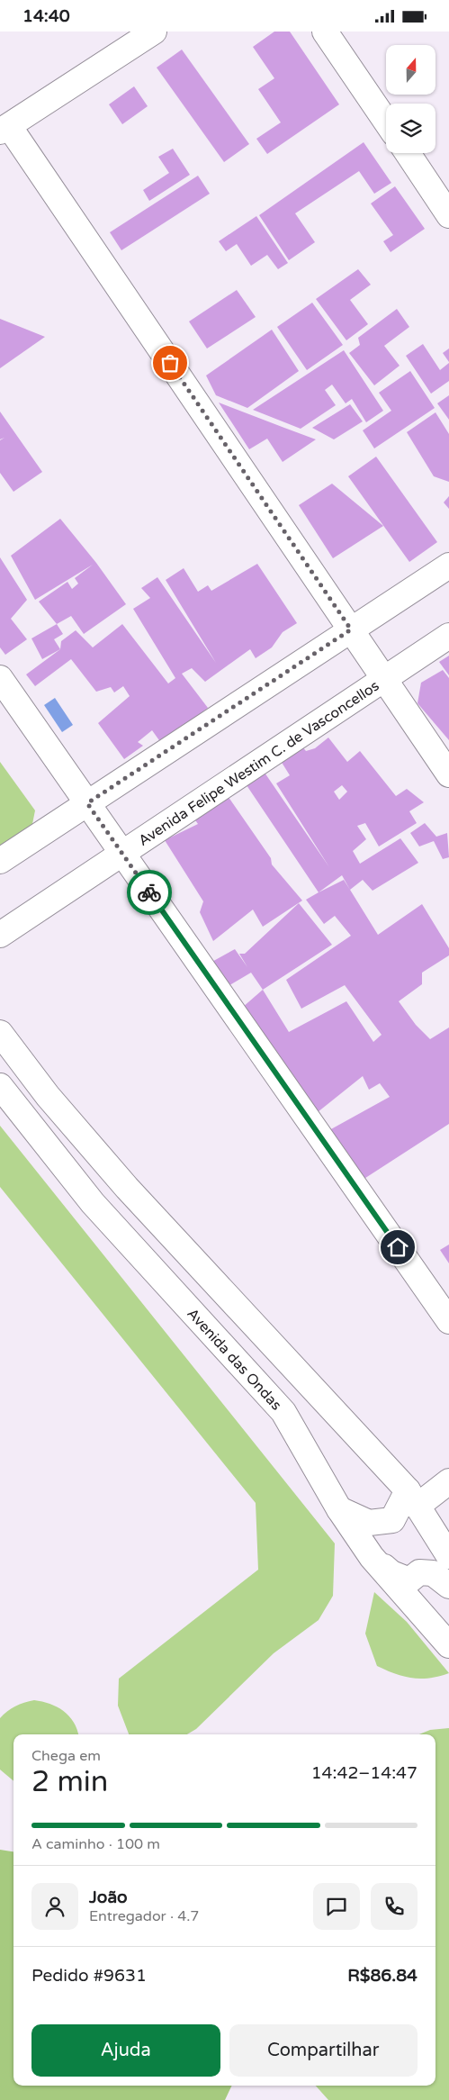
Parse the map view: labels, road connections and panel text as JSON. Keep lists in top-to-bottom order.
{
  "streets": {
    "street": ["Avenida Felipe Westim C. de Vasconcellos", "Avenida das Ondas"]
  },
  "north": "top",
  "page": {
    "status": "14:40",
    "heading": ["2 min", "Chega em", "14:42–14:47"],
    "panel": [
      "João",
      "Entregador · 4.7",
      "Pedido #9631",
      "R$86.84"
    ],
    "bar": "A caminho · 100 m",
    "buttons": ["Ajuda", "Compartilhar"]
  }
}
